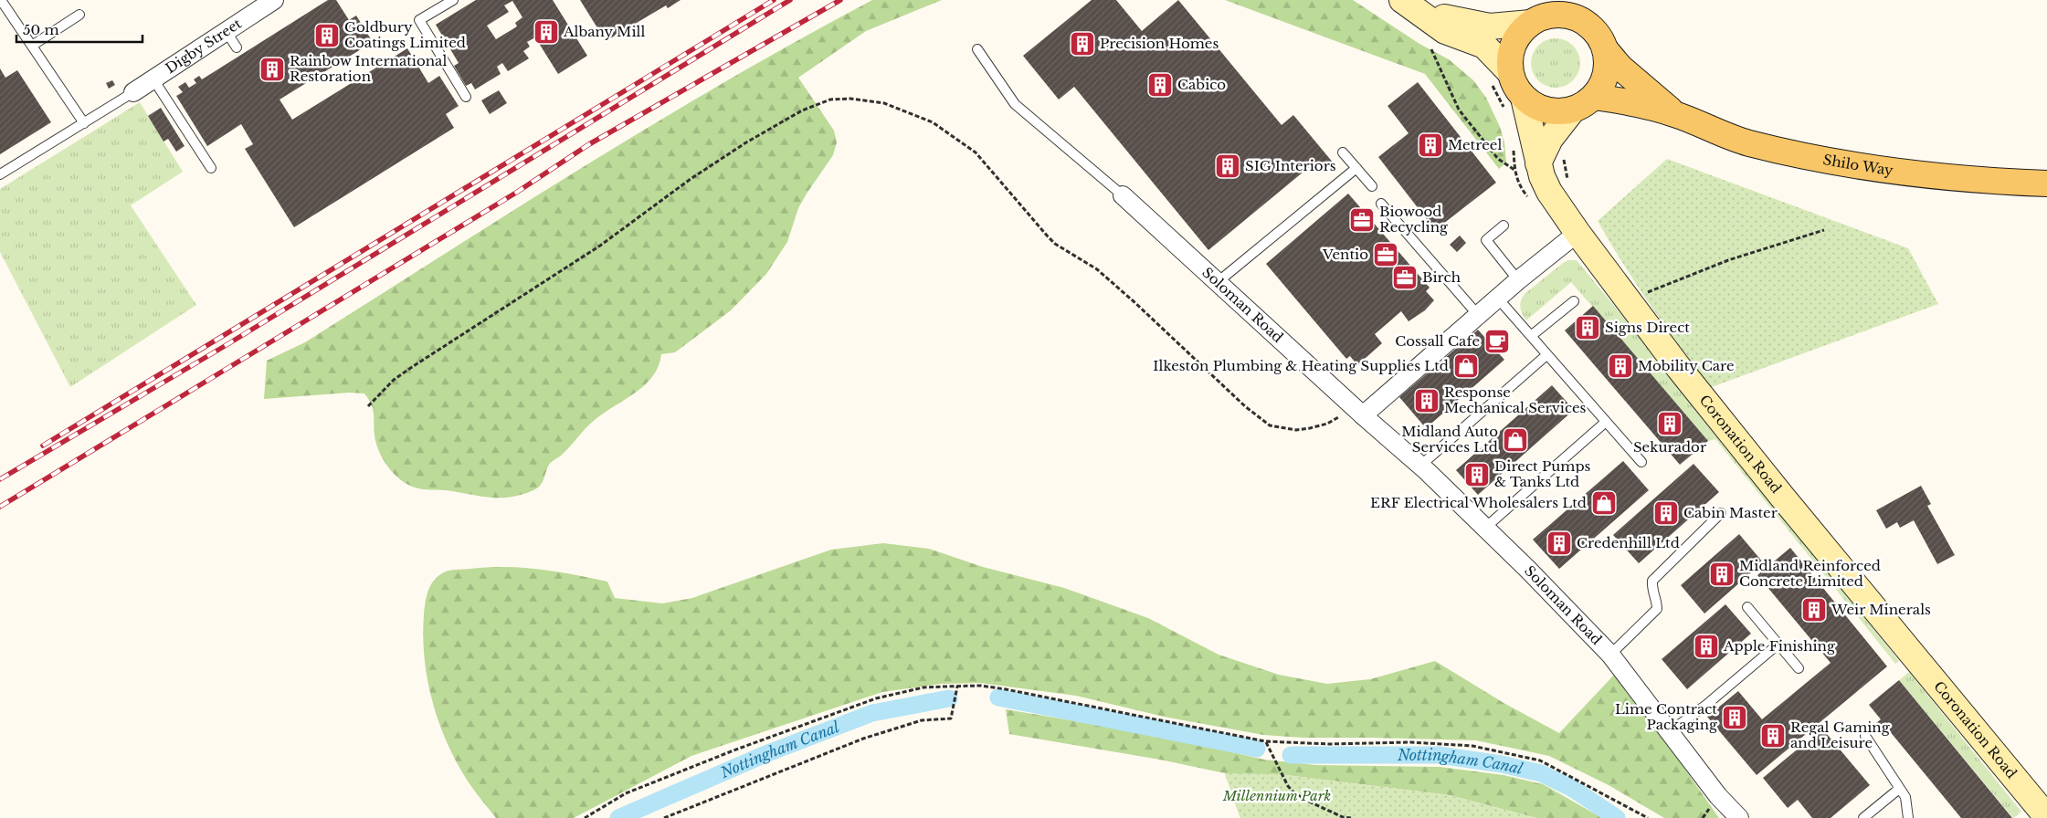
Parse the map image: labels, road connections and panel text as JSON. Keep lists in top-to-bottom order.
{
  "streets": {
    "main road": ["Shilo Way"],
    "street": ["Digby Street", "Soloman Road", "Coronation Road"]
  },
  "crossings": [
    ["Shilo Way", "Coronation Road"]
  ],
  "water": ["Nottingham Canal"],
  "parks": ["Millennium Park"],
  "places": {
    "building": [
      "Albany Mill",
      "Goldbury Coatings Limited",
      "Precision Homes",
      "Rainbow International Restoration",
      "Cabico",
      "Metreel",
      "SIG Interiors",
      "Signs Direct",
      "Mobility Care",
      "Response Mechanical Services",
      "Sekurador",
      "Direct Pumps & Tanks Ltd",
      "Cabin Master",
      "Credenhill Ltd",
      "Midland Reinforced Concrete Limited",
      "Weir Minerals",
      "Apple Finishing",
      "Lime Contract Packaging",
      "Regal Gaming and Leisure"
    ],
    "office": ["Biowood Recycling", "Ventio", "Birch"],
    "cafe": ["Cossall Cafe"],
    "shop": ["Ilkeston Plumbing & Heating Supplies Ltd", "Midland Auto Services Ltd", "ERF Electrical Wholesalers Ltd"]
  },
  "scale_bar": "50 m"
}
